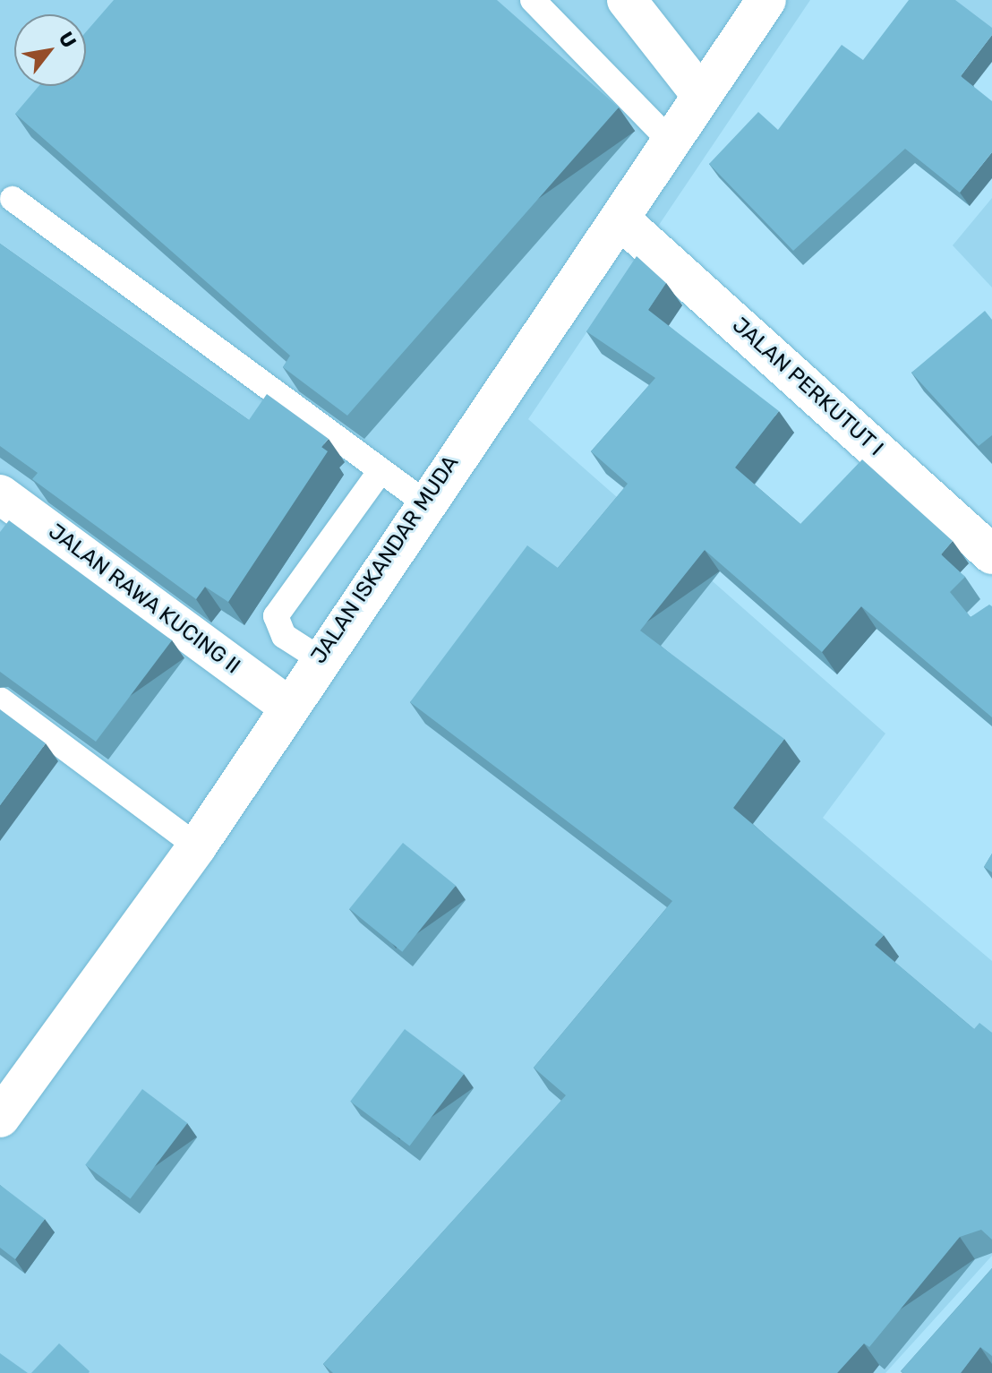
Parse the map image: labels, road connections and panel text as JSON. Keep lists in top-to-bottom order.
{
  "streets": {
    "street": ["JALAN PERKUTUT I", "JALAN ISKANDAR MUDA", "JALAN RAWA KUCING II"]
  },
  "crossings": [
    ["JALAN PERKUTUT I", "JALAN ISKANDAR MUDA"],
    ["JALAN ISKANDAR MUDA", "JALAN RAWA KUCING II"]
  ],
  "north": "top right"
}
